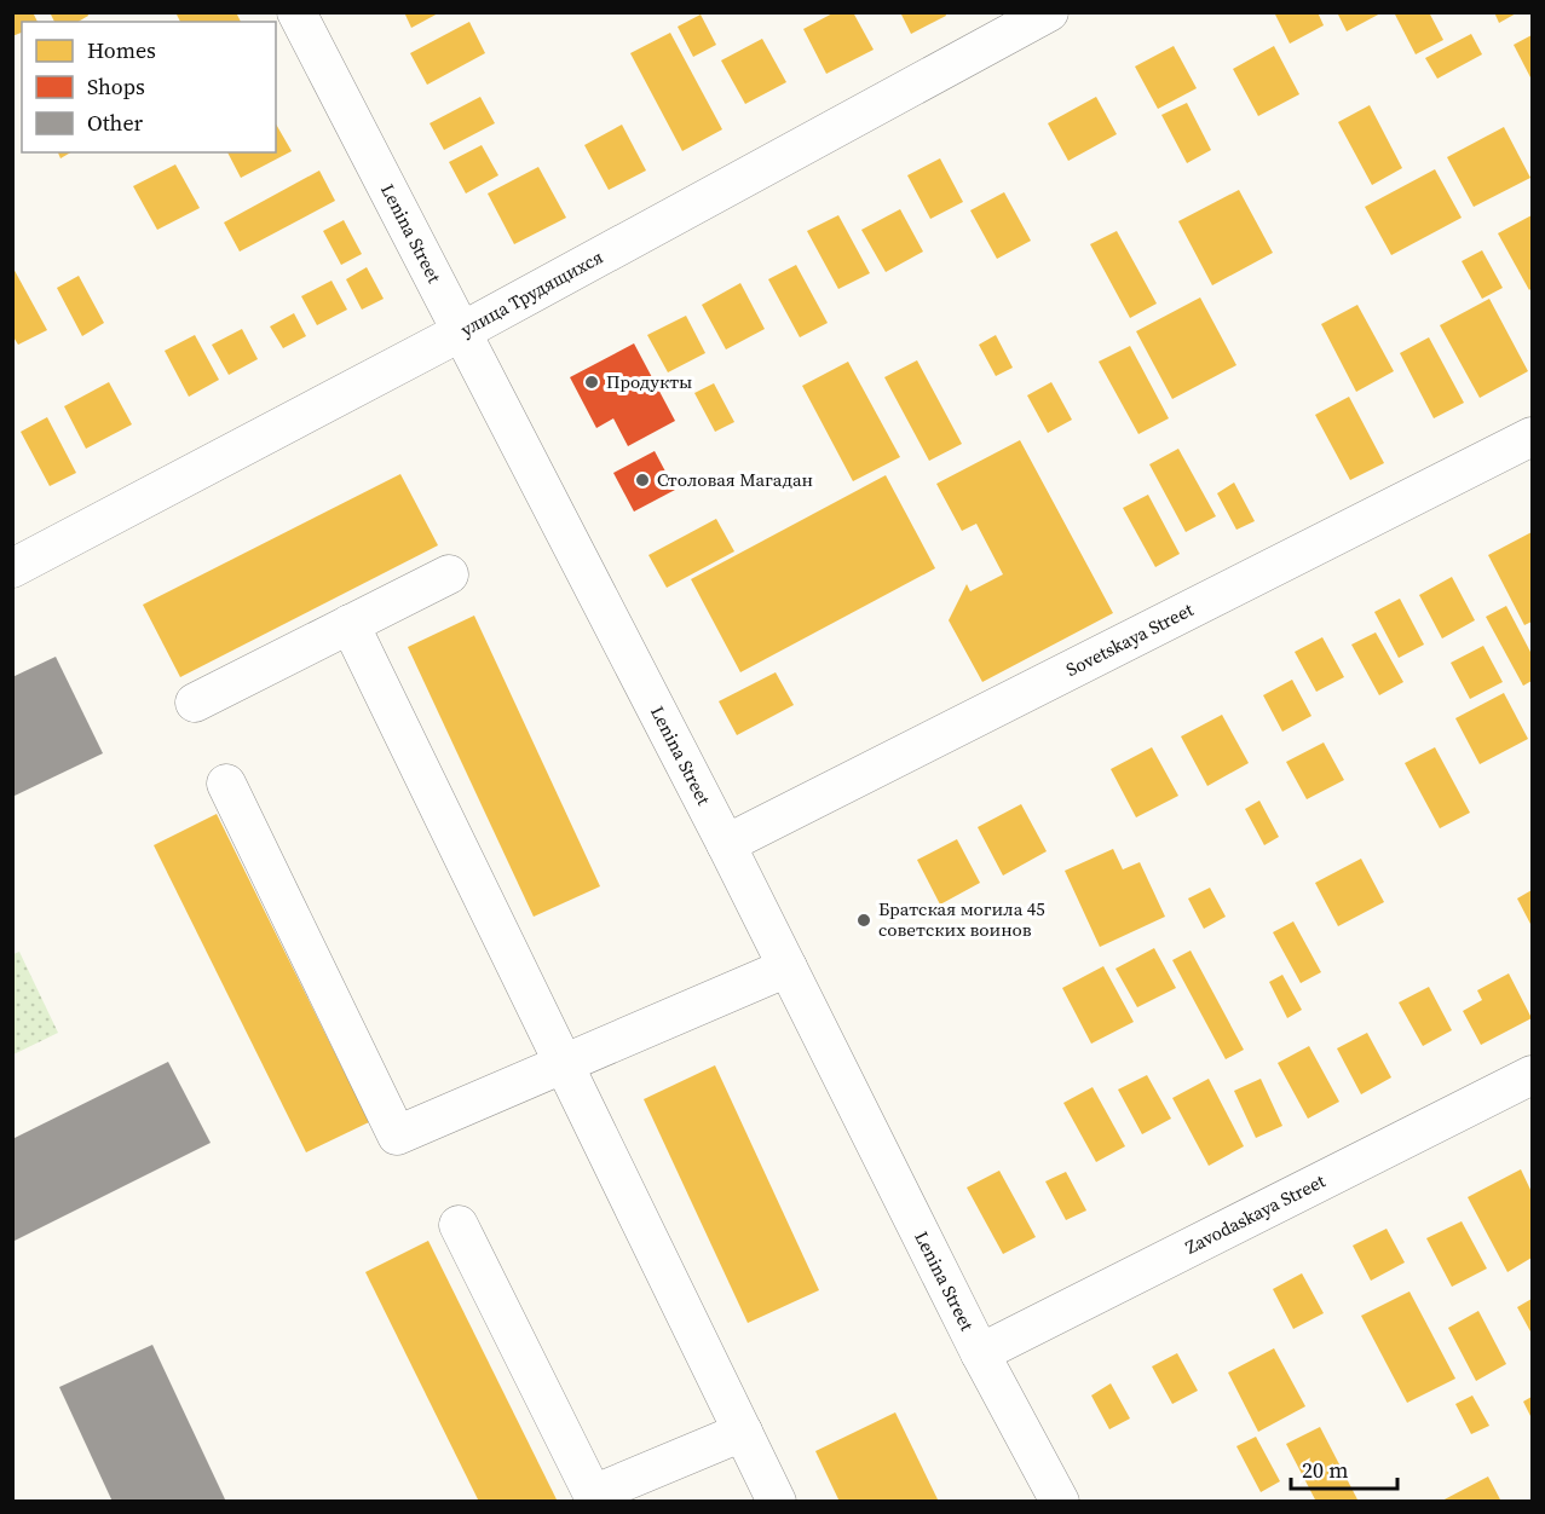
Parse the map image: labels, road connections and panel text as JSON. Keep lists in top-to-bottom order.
{
  "streets": {
    "street": [
      "Lenina Street",
      "улица Трудящихся",
      "Sovetskaya Street",
      "Zavodaskaya Street"
    ]
  },
  "crossings": [
    ["Lenina Street", "улица Трудящихся"],
    ["Lenina Street", "Sovetskaya Street"],
    ["Lenina Street", "Zavodaskaya Street"]
  ],
  "places": ["Продукты", "Столовая Магадан", "Братская могила 45 советских воинов"],
  "legend": ["Homes", "Shops", "Other"],
  "scale_bar": "20 m"
}
